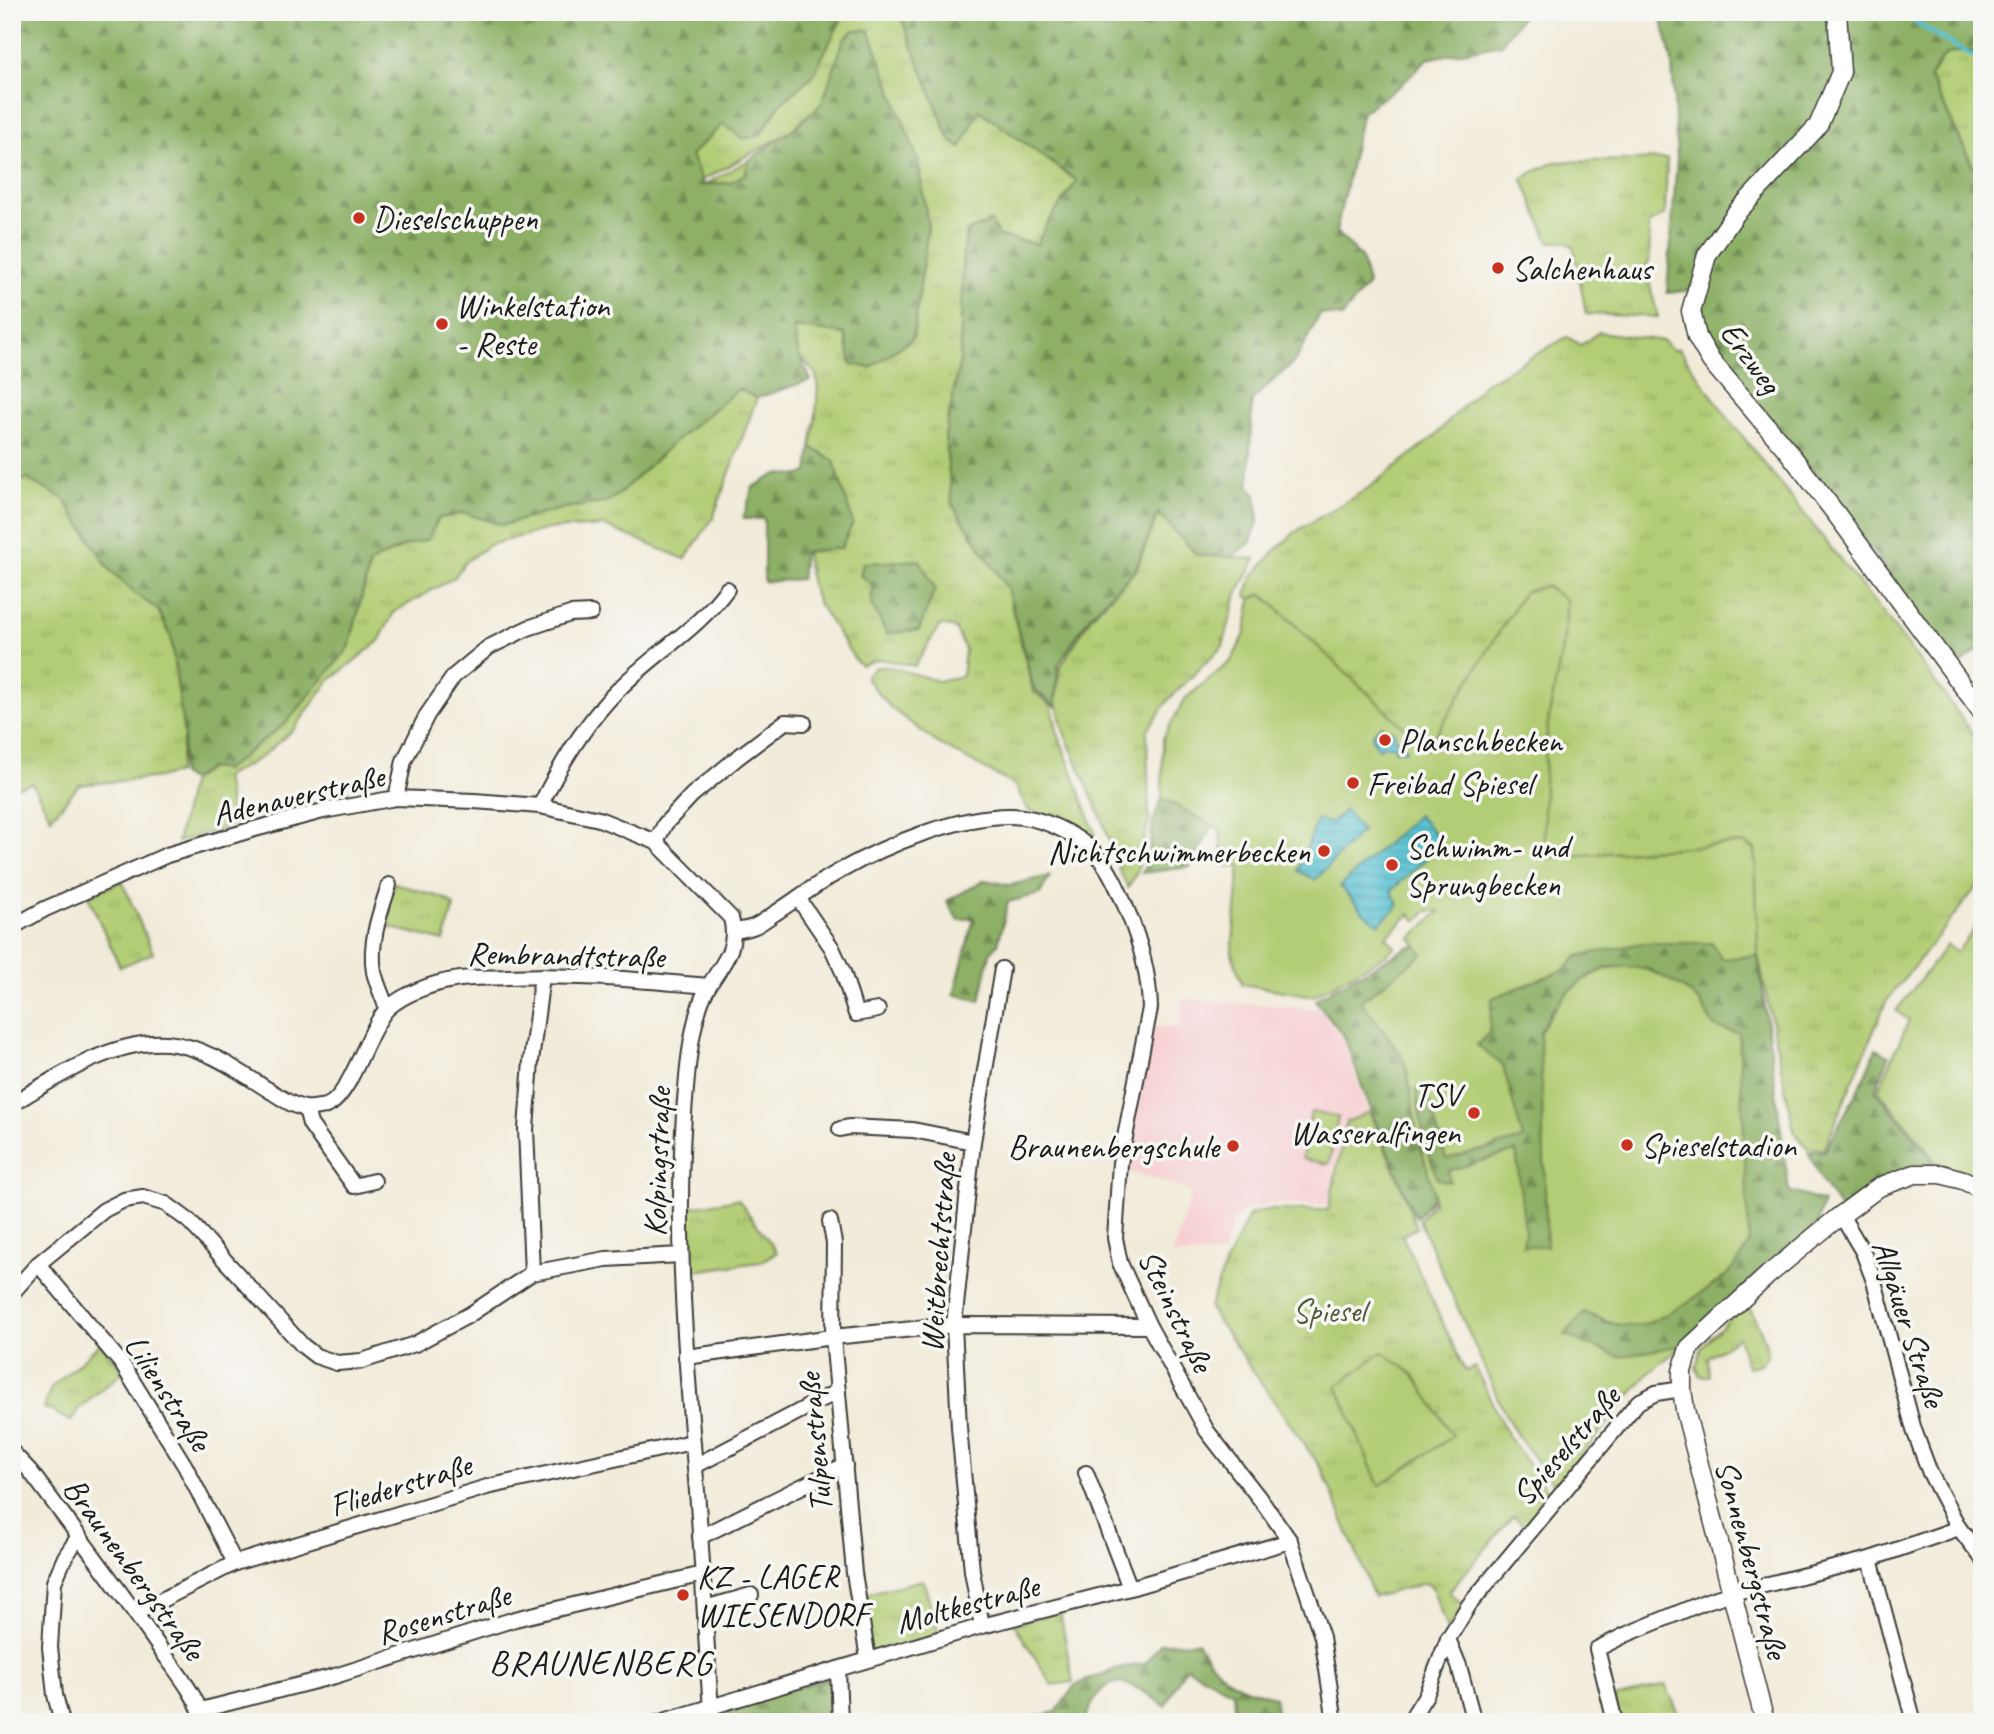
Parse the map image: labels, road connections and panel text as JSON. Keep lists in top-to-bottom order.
{
  "streets": {
    "street": [
      "Erzweg",
      "Adenauerstraße",
      "Rembrandtstraße",
      "Kolpingstraße",
      "Weitbrechtstraße",
      "Steinstraße",
      "Allgäuer Straße",
      "Lilienstraße",
      "Tulpenstraße",
      "Spieselstraße",
      "Fliederstraße",
      "Sonnenbergstraße",
      "Braunenbergstraße",
      "Moltkestraße",
      "Rosenstraße"
    ]
  },
  "crossings": [
    ["Adenauerstraße", "Kolpingstraße"],
    ["Rembrandtstraße", "Kolpingstraße"],
    ["Kolpingstraße", "Fliederstraße"],
    ["Kolpingstraße", "Moltkestraße"],
    ["Kolpingstraße", "Rosenstraße"],
    ["Weitbrechtstraße", "Moltkestraße"],
    ["Steinstraße", "Moltkestraße"],
    ["Lilienstraße", "Fliederstraße"],
    ["Tulpenstraße", "Moltkestraße"],
    ["Spieselstraße", "Sonnenbergstraße"],
    ["Fliederstraße", "Braunenbergstraße"],
    ["Braunenbergstraße", "Rosenstraße"]
  ],
  "districts": ["BRAUNENBERG"],
  "parks": ["Spiesel"],
  "places": [
    "Dieselschuppen",
    "Salchenhaus",
    "Winkelstation - Reste",
    "Planschbecken",
    "Freibad Spiesel",
    "Nichtschwimmerbecken",
    "Schwimm- und Sprungbecken",
    "TSV Wasseralfingen",
    "Spieselstadion",
    "Braunenbergschule",
    "KZ - LAGER WIESENDORF"
  ]
}
